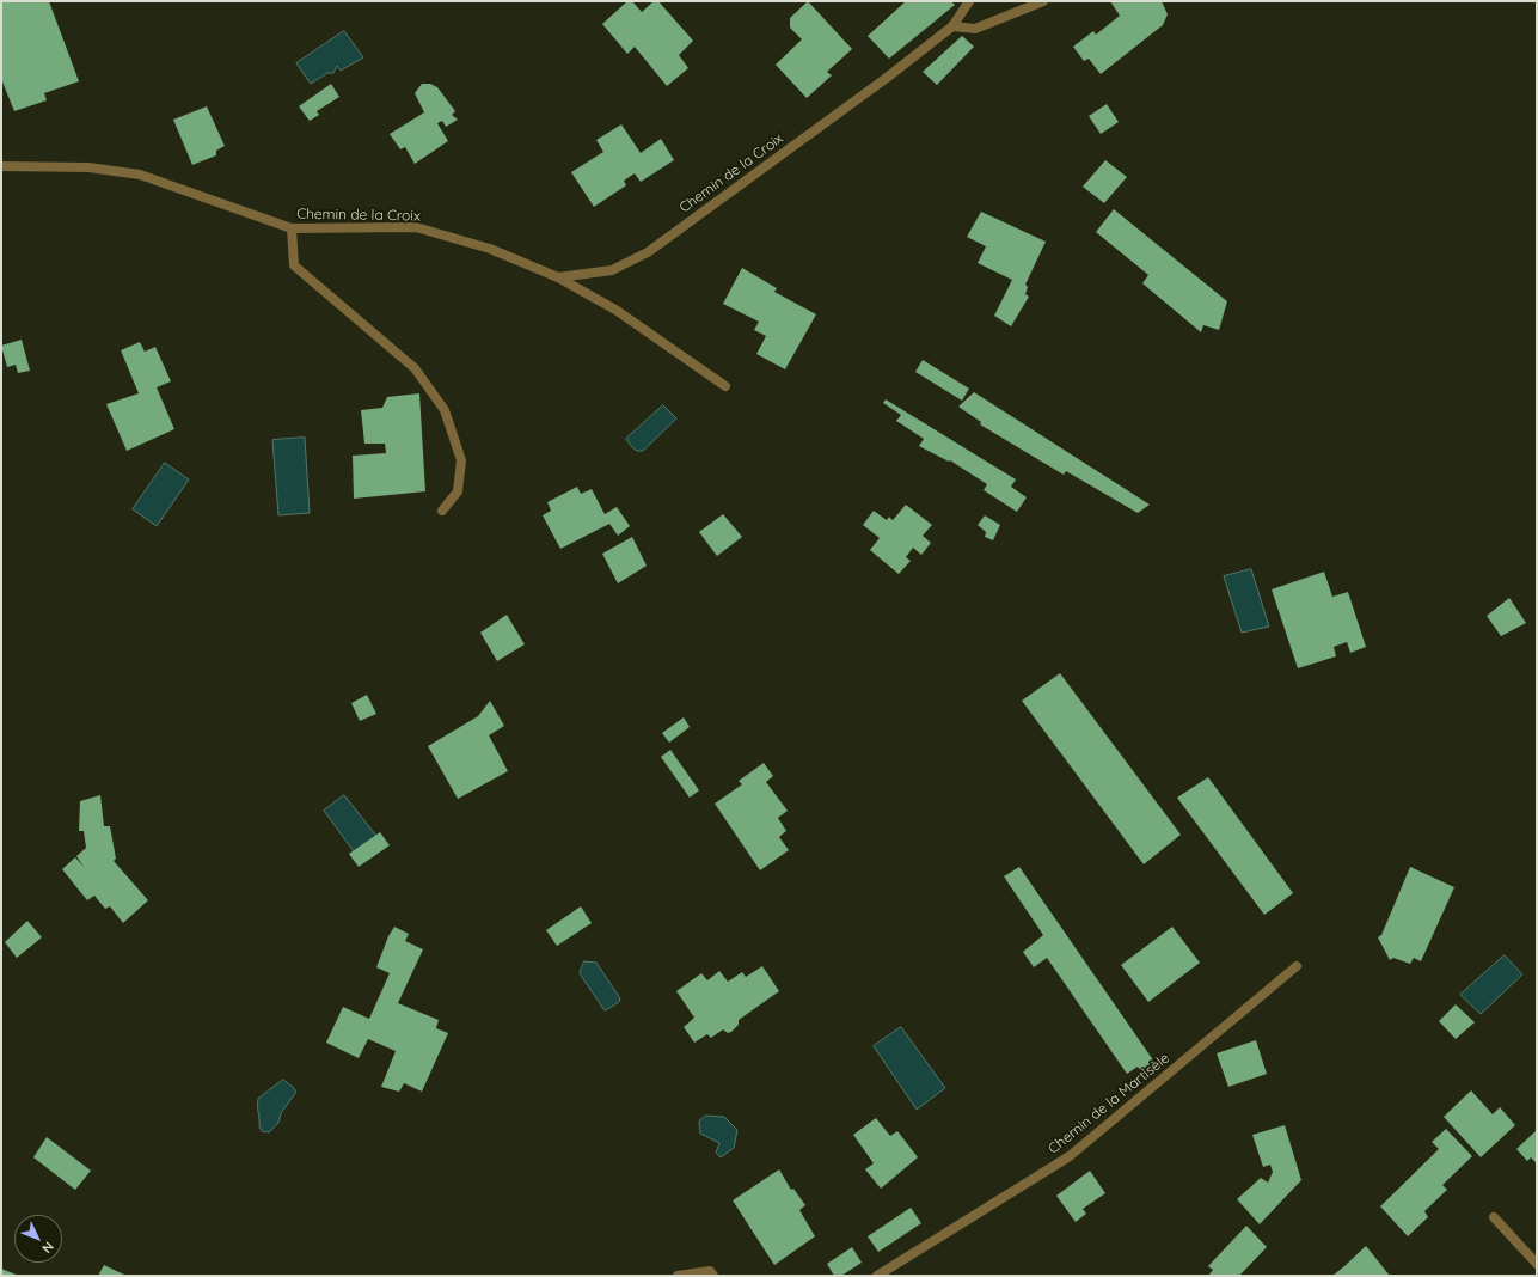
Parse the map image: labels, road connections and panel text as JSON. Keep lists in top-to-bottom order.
{
  "streets": {
    "street": ["Chemin de la Croix", "Chemin de la Martisèle"]
  },
  "north": "bottom right"
}
